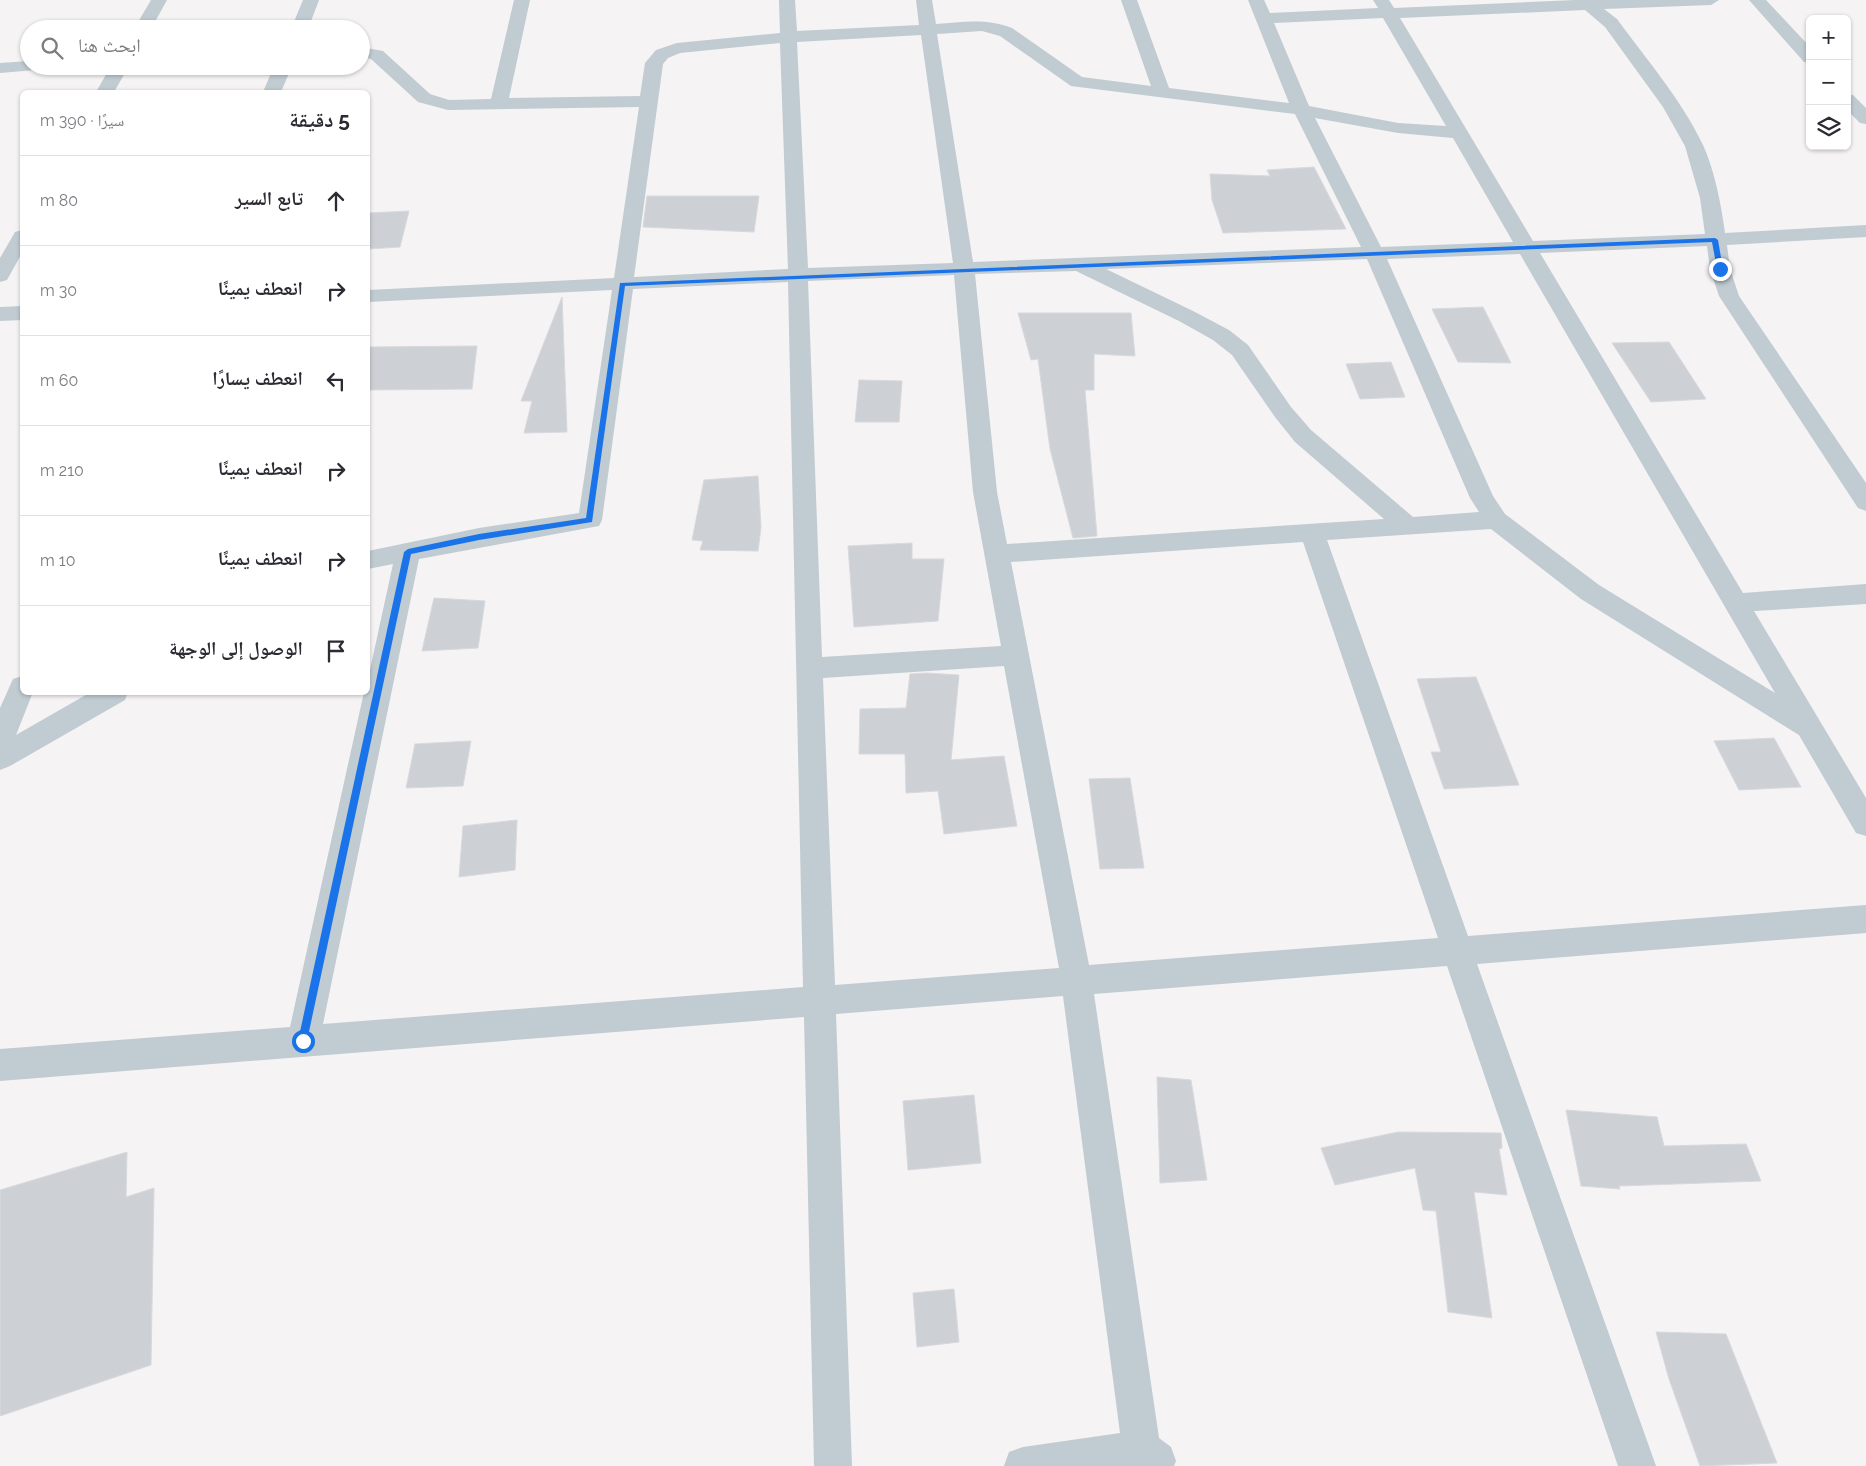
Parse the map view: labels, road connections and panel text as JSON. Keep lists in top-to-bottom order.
{
  "page": {
    "map_buttons": ["+", "−"],
    "search": "ابحث هنا",
    "heading": ["5 دقيقة", "سيرًا · 390 m"],
    "list": [
      ["تابع السير", "80 m"],
      ["انعطف يمينًا", "30 m"],
      ["انعطف يسارًا", "60 m"],
      ["انعطف يمينًا", "210 m"],
      ["انعطف يمينًا", "10 m"],
      "الوصول إلى الوجهة"
    ]
  }
}
